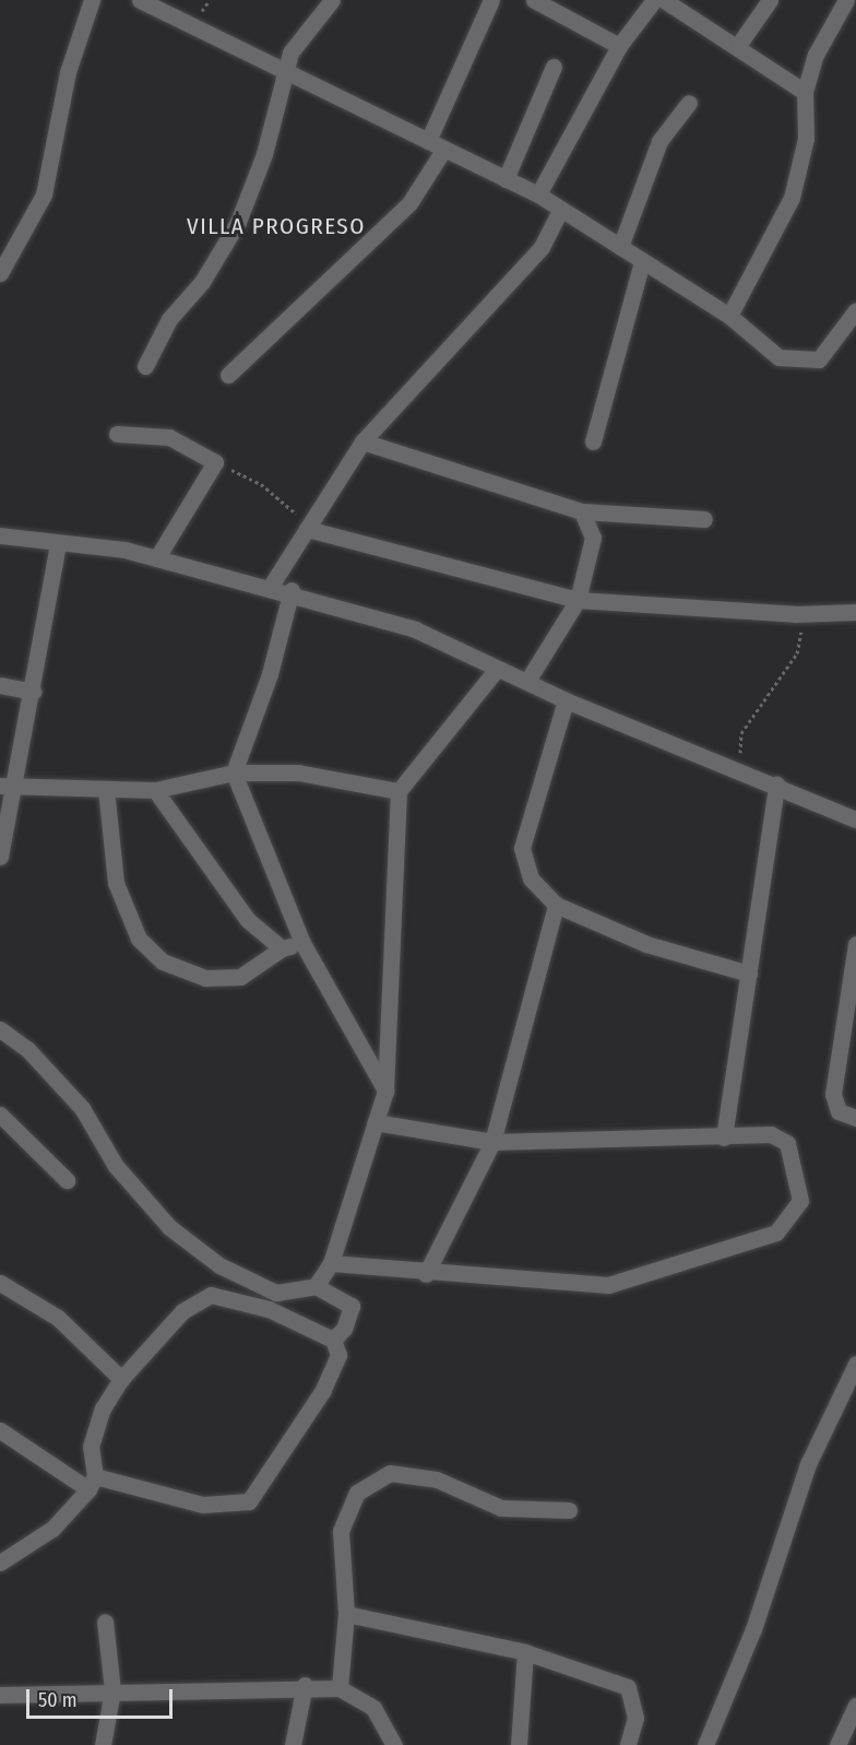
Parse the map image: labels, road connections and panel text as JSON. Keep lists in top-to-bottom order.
{
  "districts": ["VILLA PROGRESO"],
  "scale_bar": "50 m"
}
